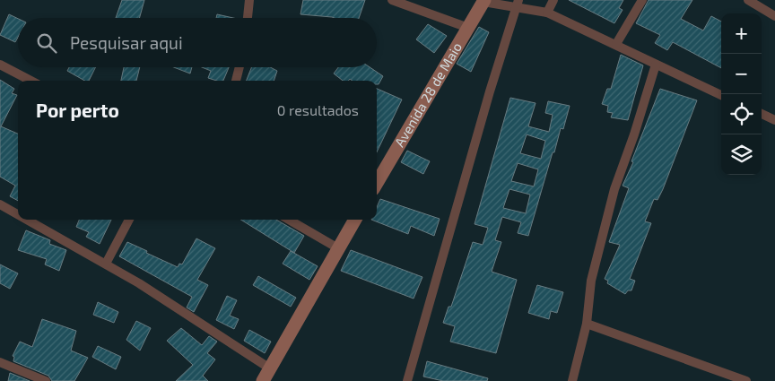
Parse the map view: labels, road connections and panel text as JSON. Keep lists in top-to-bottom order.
{
  "streets": {
    "street": ["Avenida 28 de Maio"]
  },
  "page": {
    "map_buttons": ["+", "−"],
    "search": "Pesquisar aqui",
    "heading": ["Por perto", "0 resultados"]
  }
}
